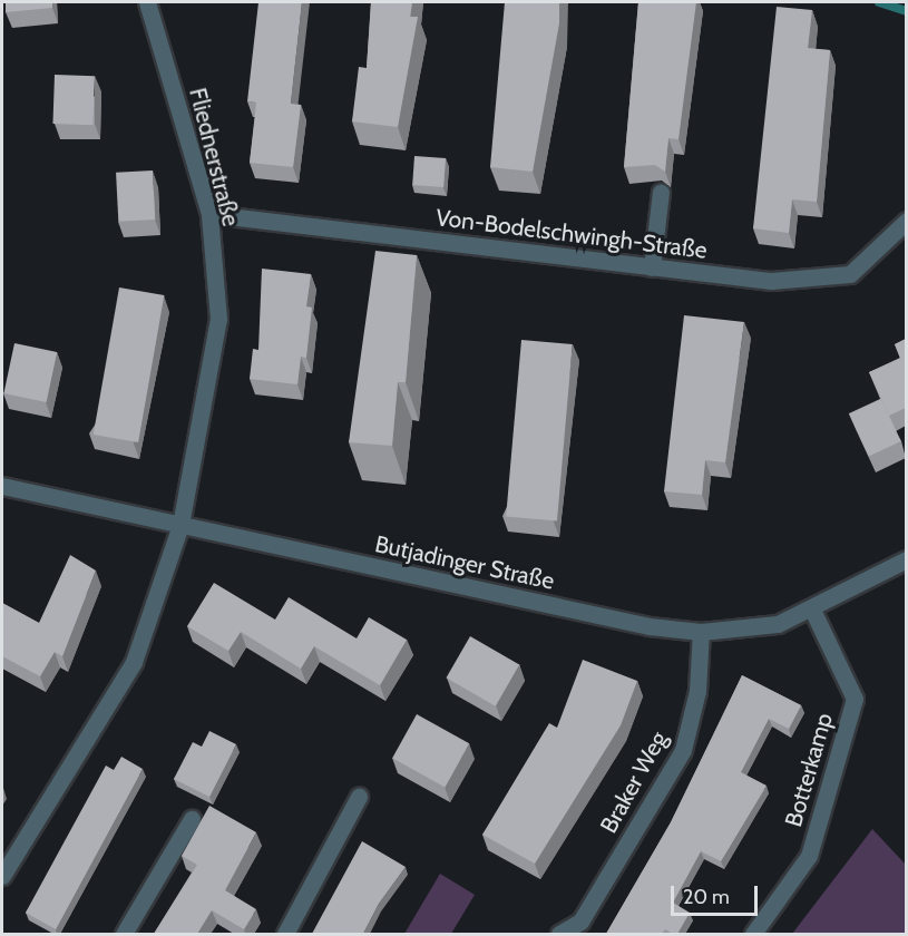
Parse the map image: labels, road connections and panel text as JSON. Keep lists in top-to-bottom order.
{
  "streets": {
    "street": [
      "Fliednerstraße",
      "Von-Bodelschwingh-Straße",
      "Butjadinger Straße",
      "Botterkamp",
      "Braker Weg"
    ]
  },
  "crossings": [
    ["Fliednerstraße", "Von-Bodelschwingh-Straße"],
    ["Fliednerstraße", "Butjadinger Straße"],
    ["Butjadinger Straße", "Botterkamp"],
    ["Butjadinger Straße", "Braker Weg"]
  ],
  "scale_bar": "20 m"
}
